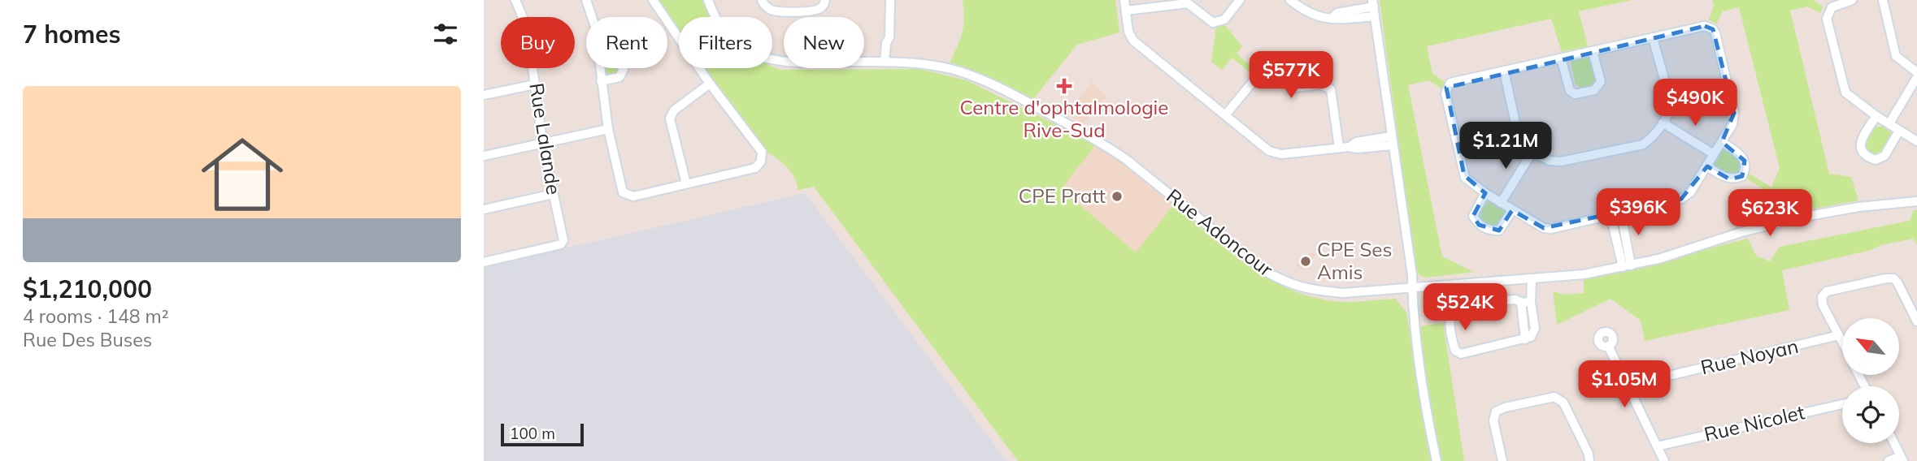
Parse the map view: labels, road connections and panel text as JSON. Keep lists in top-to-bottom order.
{
  "streets": {
    "street": [
      "Rue Lalande",
      "Rue Adoncour",
      "Rue Noyan",
      "Rue Nicolet"
    ]
  },
  "places": {
    "health": ["Centre d'ophtalmologie Rive-Sud"],
    "other": ["CPE Pratt", "CPE Ses Amis"]
  },
  "scale_bar": "100 m",
  "north": "top left",
  "page": {
    "heading": "7 homes",
    "chip": [
      "Buy",
      "Rent",
      "Filters",
      "New"
    ],
    "price": [
      "$577K",
      "$490K",
      "$1.21M",
      "$396K",
      "$623K",
      "$524K",
      "$1.05M"
    ],
    "list": [
      {
        "name": "$1,210,000",
        "note": "4 rooms · 148 m² · Rue Des Buses"
      }
    ],
    "scale": "100 m"
  }
}
